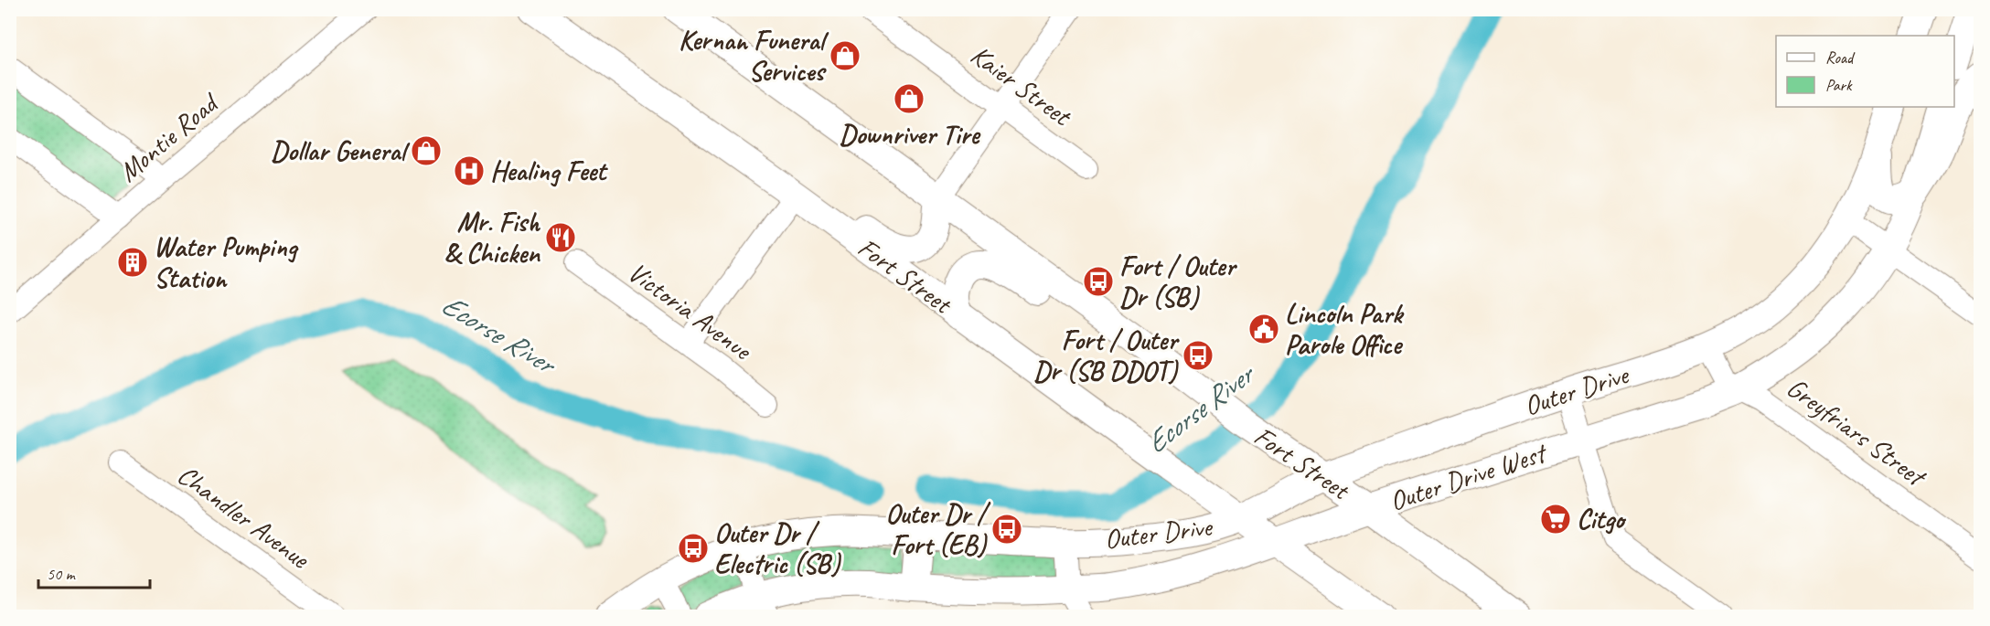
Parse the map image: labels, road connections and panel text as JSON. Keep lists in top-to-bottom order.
{
  "streets": {
    "main road": ["Fort Street", "Outer Drive", "Outer Drive West"],
    "street": [
      "Kaier Street",
      "Montie Road",
      "Victoria Avenue",
      "Greyfriars Street",
      "Chandler Avenue"
    ]
  },
  "crossings": [
    ["Fort Street", "Outer Drive"],
    ["Fort Street", "Outer Drive West"],
    ["Outer Drive", "Greyfriars Street"],
    ["Greyfriars Street", "Outer Drive West"]
  ],
  "water": ["Ecorse River"],
  "places": {
    "shop": ["Kernan Funeral Services", "Downriver Tire", "Dollar General"],
    "hospital": ["Healing Feet"],
    "restaurant": ["Mr. Fish & Chicken"],
    "building": ["Water Pumping Station"],
    "bus stop": [
      "Fort / Outer Dr (SB)",
      "Fort / Outer Dr (SB DDOT)",
      "Outer Dr / Fort (EB)",
      "Outer Dr / Electric (SB)"
    ],
    "public building": ["Lincoln Park Parole Office"],
    "supermarket": ["Citgo"]
  },
  "legend": ["Road", "Park"],
  "scale_bar": "50 m"
}
